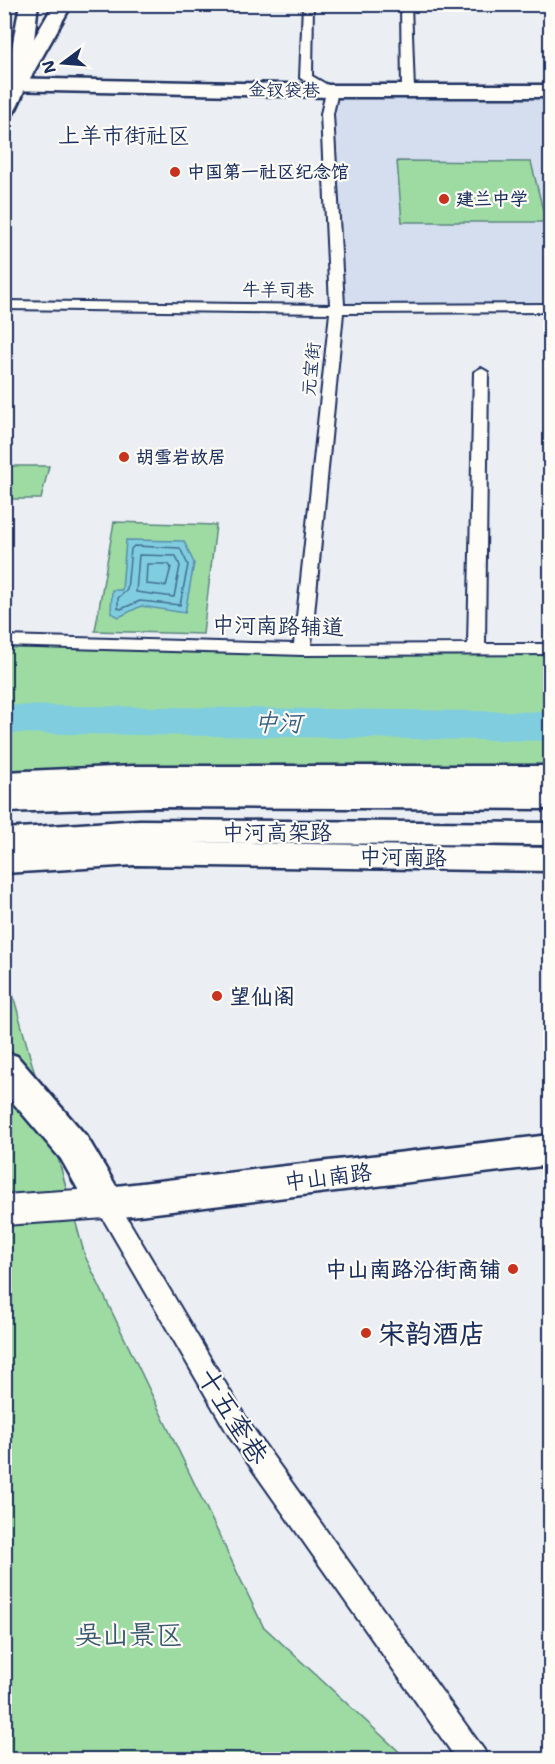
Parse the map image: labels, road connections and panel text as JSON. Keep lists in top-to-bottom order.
{
  "streets": {
    "main road": [
      "金钗袋巷",
      "中河高架路",
      "中河南路",
      "中山南路",
      "十五奎巷"
    ],
    "lane": ["牛羊司巷", "元宝街", "中河南路辅道"]
  },
  "crossings": [
    ["金钗袋巷", "元宝街"],
    ["牛羊司巷", "元宝街"],
    ["元宝街", "中河南路辅道"],
    ["中山南路", "十五奎巷"]
  ],
  "districts": ["上羊市街社区"],
  "water": ["中河"],
  "parks": ["吴山景区"],
  "places": [
    "中国第一社区纪念馆",
    "建兰中学",
    "胡雪岩故居",
    "望仙阁",
    "中山南路沿街商铺",
    "宋韵酒店"
  ],
  "north": "left"
}
